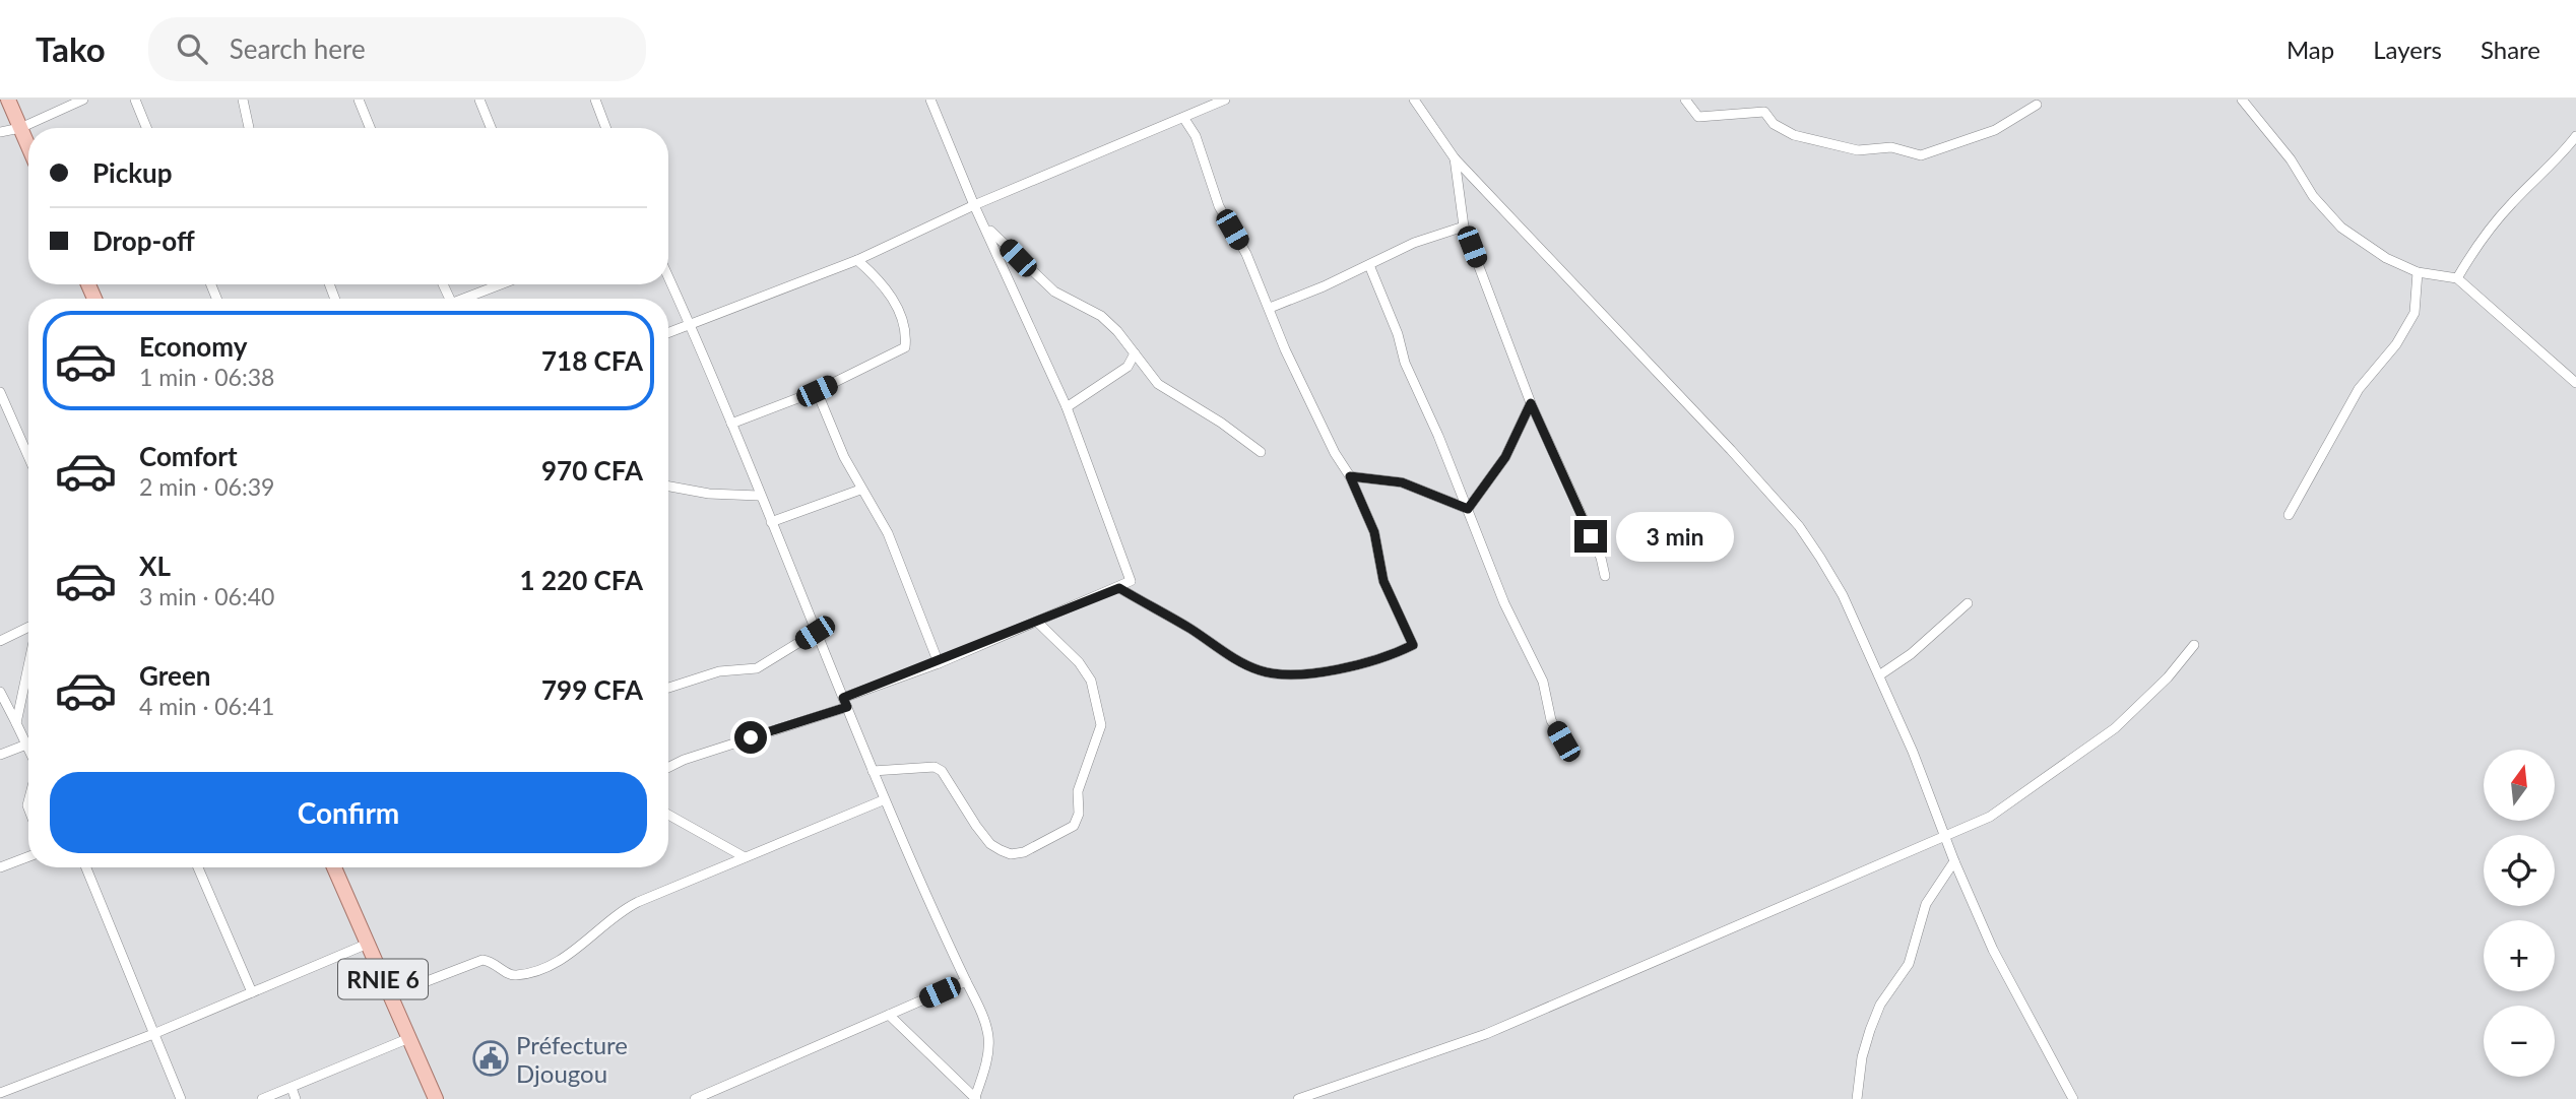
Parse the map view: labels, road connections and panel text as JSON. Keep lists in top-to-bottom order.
{
  "streets": {
    "main road": ["RNIE 6"]
  },
  "places": {
    "public building": ["Préfecture Djougou"]
  },
  "north": "top",
  "page": {
    "header": "Tako",
    "search": "Search here",
    "nav": ["Map", "Layers", "Share"],
    "banner": ["Pickup", "Drop-off"],
    "list": [
      {
        "name": "Economy",
        "note": "1 min · 06:38",
        "value": "718 CFA"
      },
      {
        "name": "Comfort",
        "note": "2 min · 06:39",
        "value": "970 CFA"
      },
      {
        "name": "XL",
        "note": "3 min · 06:40",
        "value": "1 220 CFA"
      },
      {
        "name": "Green",
        "note": "4 min · 06:41",
        "value": "799 CFA"
      }
    ],
    "bubble": "3 min",
    "map_buttons": ["+", "−"],
    "buttons": "Confirm"
  }
}
